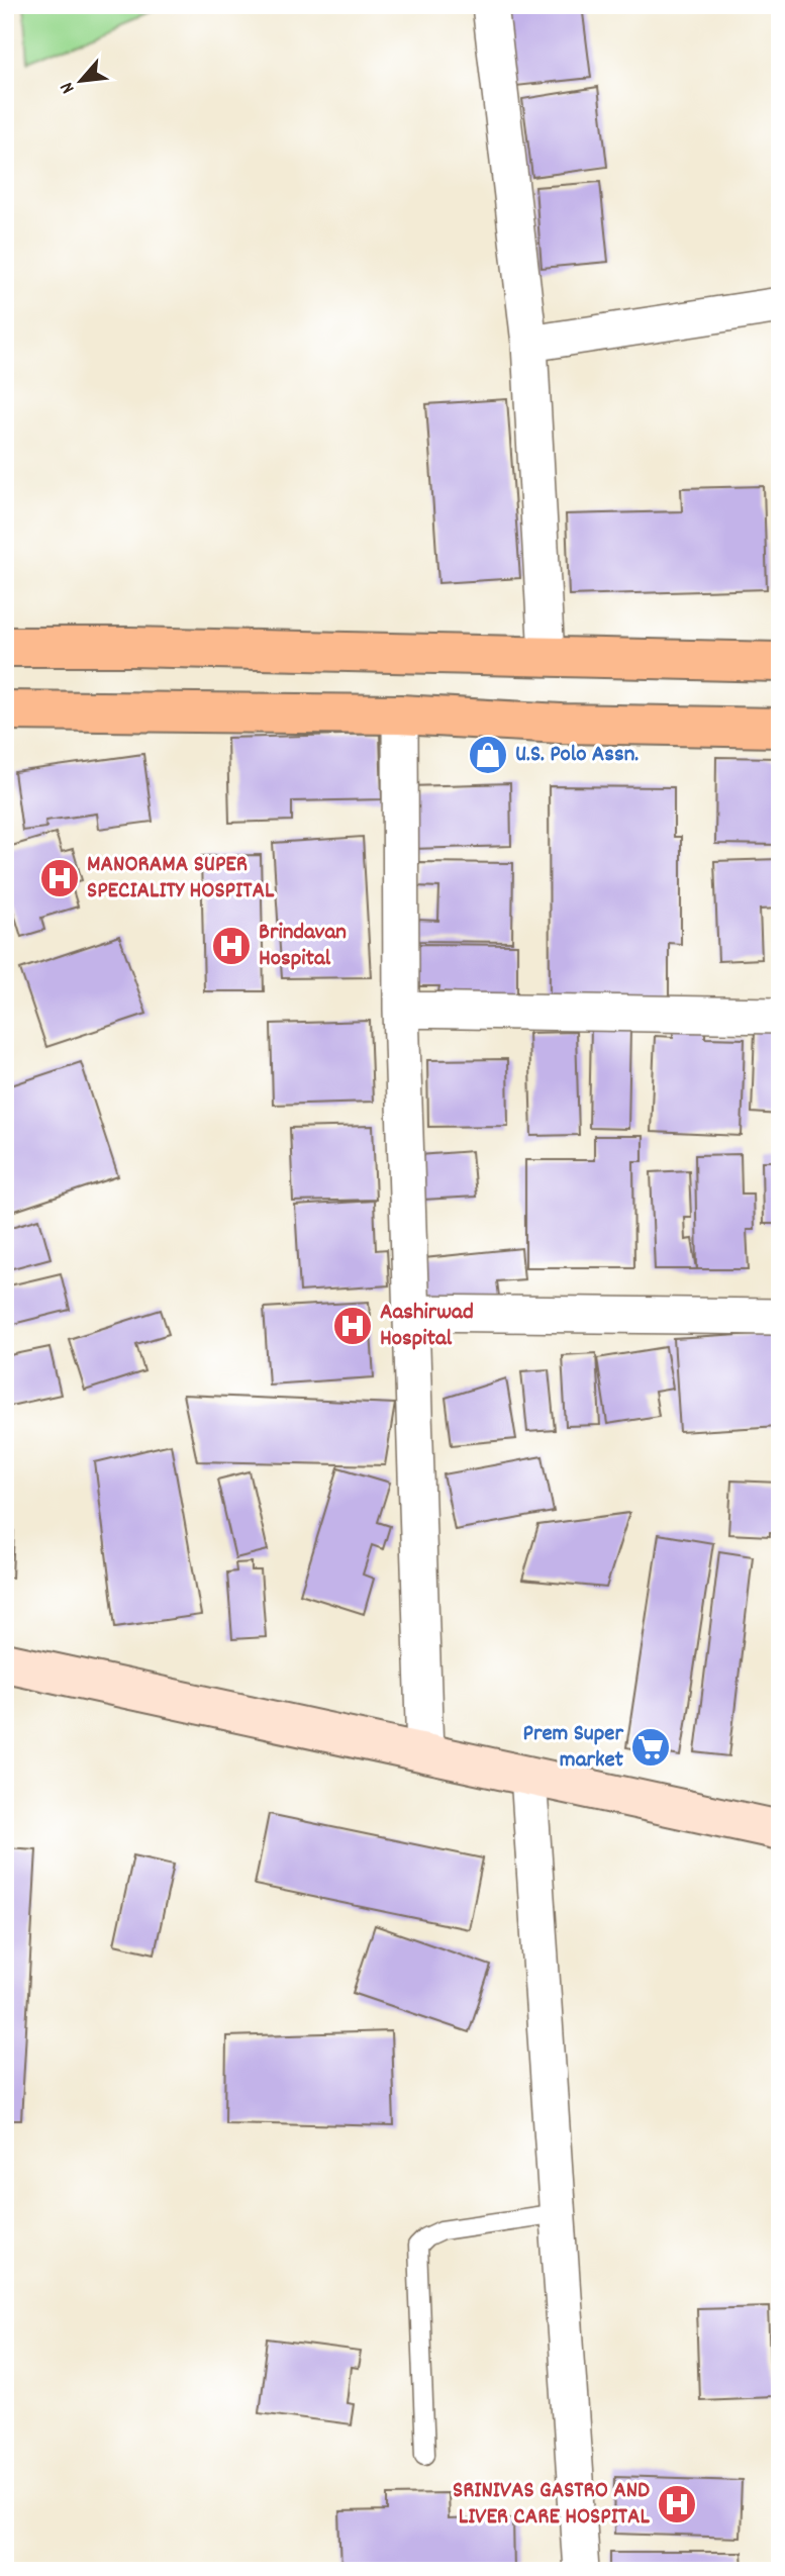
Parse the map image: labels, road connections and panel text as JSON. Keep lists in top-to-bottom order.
{
  "places": {
    "shop": ["U.S. Polo Assn."],
    "hospital": [
      "MANORAMA SUPER SPECIALITY HOSPITAL",
      "Brindavan Hospital",
      "Aashirwad Hospital",
      "SRINIVAS GASTRO AND LIVER CARE HOSPITAL"
    ],
    "supermarket": ["Prem Super market"]
  },
  "north": "bottom left"
}
